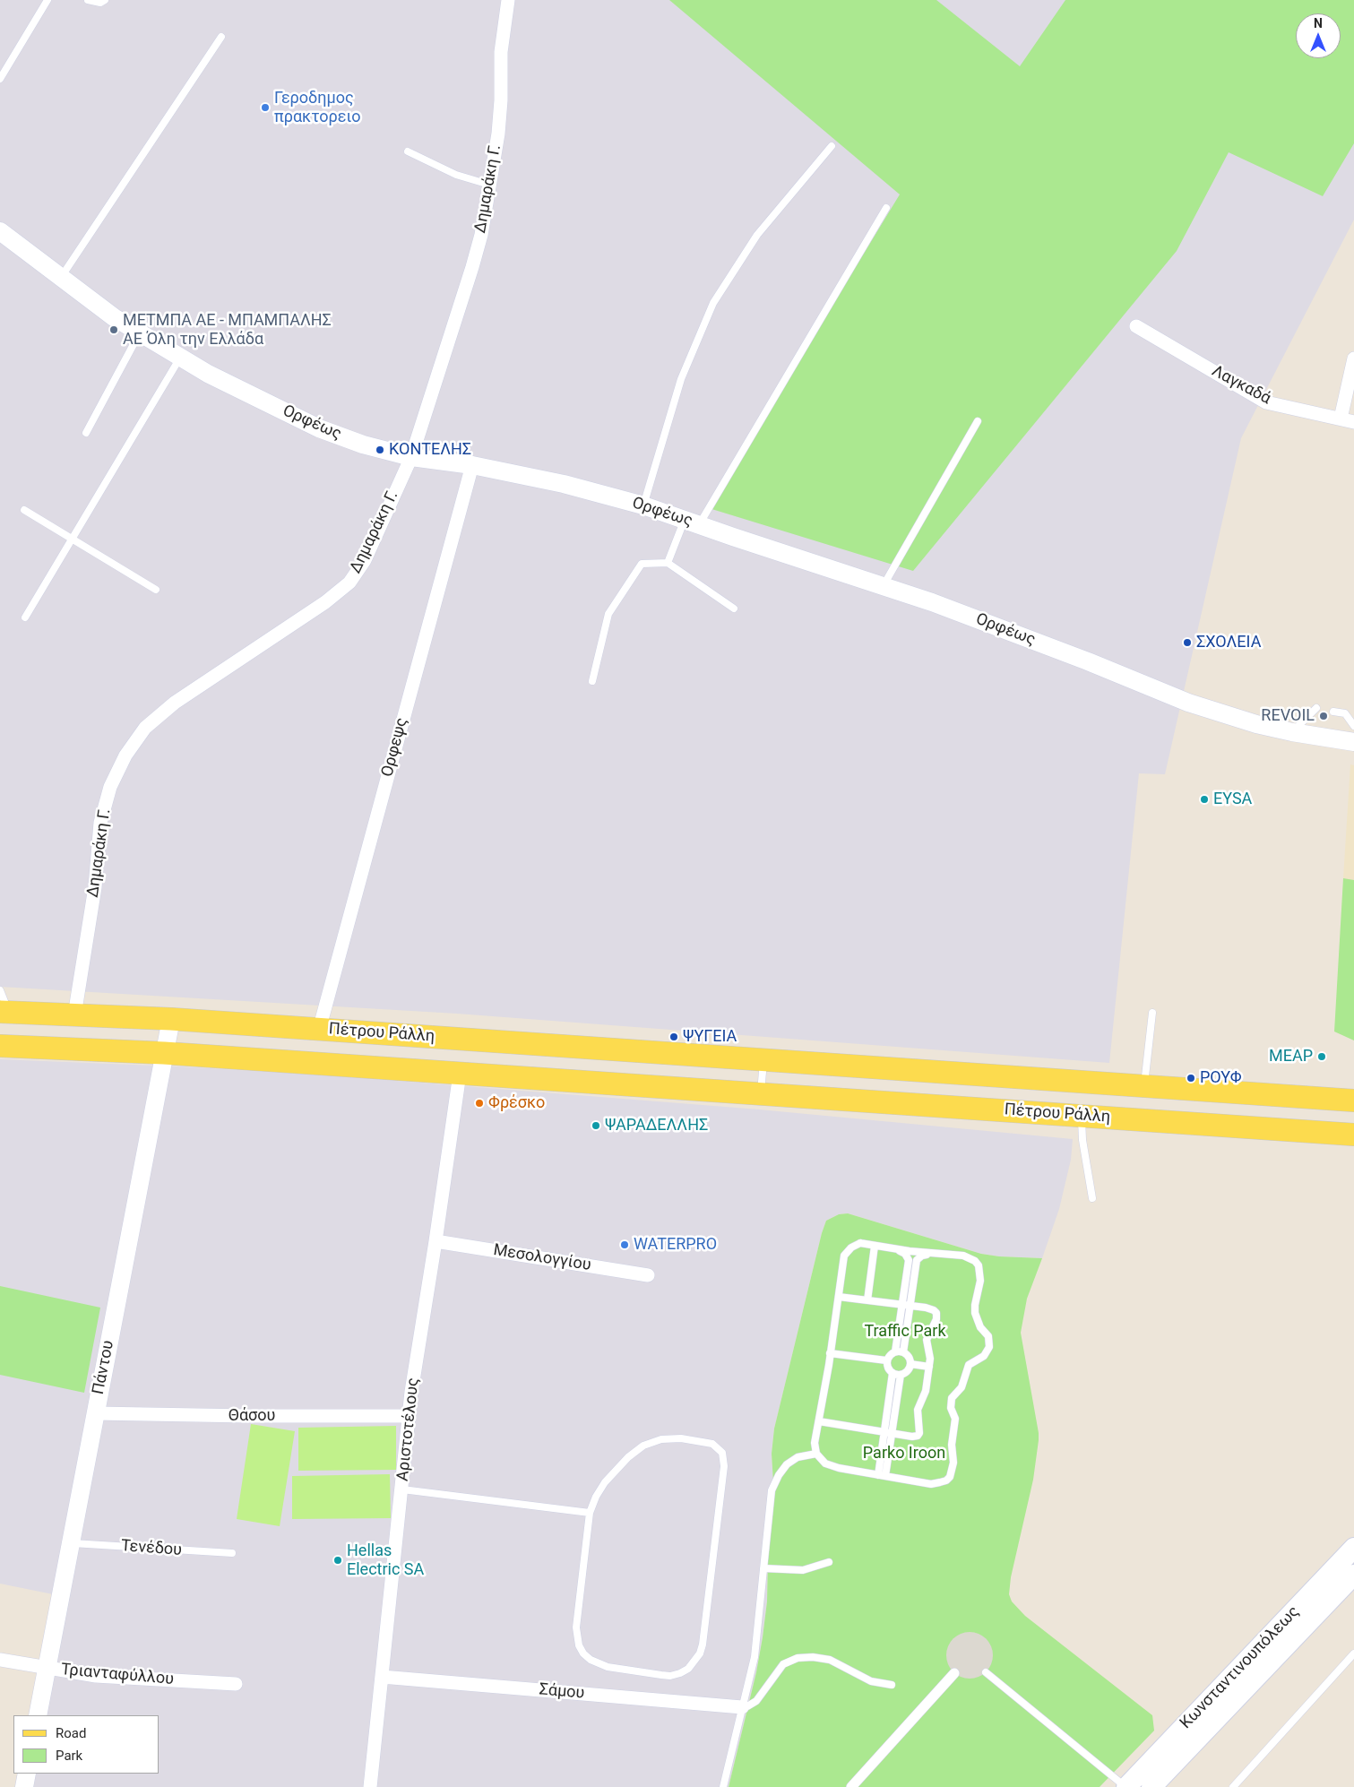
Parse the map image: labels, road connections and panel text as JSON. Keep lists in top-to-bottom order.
{
  "streets": {
    "main road": ["Πέτρου Ράλλη", "Κωνσταντινουπόλεως"],
    "street": [
      "Δημαράκη Γ.",
      "Λαγκαδά",
      "Ορφέως",
      "Ορφεψς",
      "Μεσολογγίου",
      "Πάντου",
      "Θάσου",
      "Αριστοτέλους",
      "Τριανταφύλλου",
      "Σάμου"
    ],
    "lane": ["Τενέδου"]
  },
  "crossings": [
    ["Δημαράκη Γ.", "Ορφέως"],
    ["Δημαράκη Γ.", "Πέτρου Ράλλη"],
    ["Ορφέως", "Ορφεψς"],
    ["Ορφεψς", "Πέτρου Ράλλη"],
    ["Πέτρου Ράλλη", "Πάντου"],
    ["Πέτρου Ράλλη", "Αριστοτέλους"],
    ["Μεσολογγίου", "Αριστοτέλους"],
    ["Πάντου", "Θάσου"],
    ["Πάντου", "Τενέδου"],
    ["Πάντου", "Τριανταφύλλου"],
    ["Θάσου", "Αριστοτέλους"],
    ["Αριστοτέλους", "Σάμου"]
  ],
  "parks": ["Traffic Park", "Parko Iroon"],
  "places": [
    "Γεροδημος πρακτορειο",
    "ΜΕΤΜΠΑ ΑΕ - ΜΠΑΜΠΑΛΗΣ ΑΕ Όλη την Ελλάδα",
    "ΚΟΝΤΕΛΗΣ",
    "ΣΧΟΛΕΙΑ",
    "REVOIL",
    "EYSA",
    "ΨΥΓΕΙΑ",
    "MEAP",
    "ΡΟΥΦ",
    "Φρέσκο",
    "ΨΑΡΑΔΕΛΛΗΣ",
    "WATERPRO",
    "Hellas Electric SA"
  ],
  "legend": ["Road", "Park"],
  "north": "top"
}
